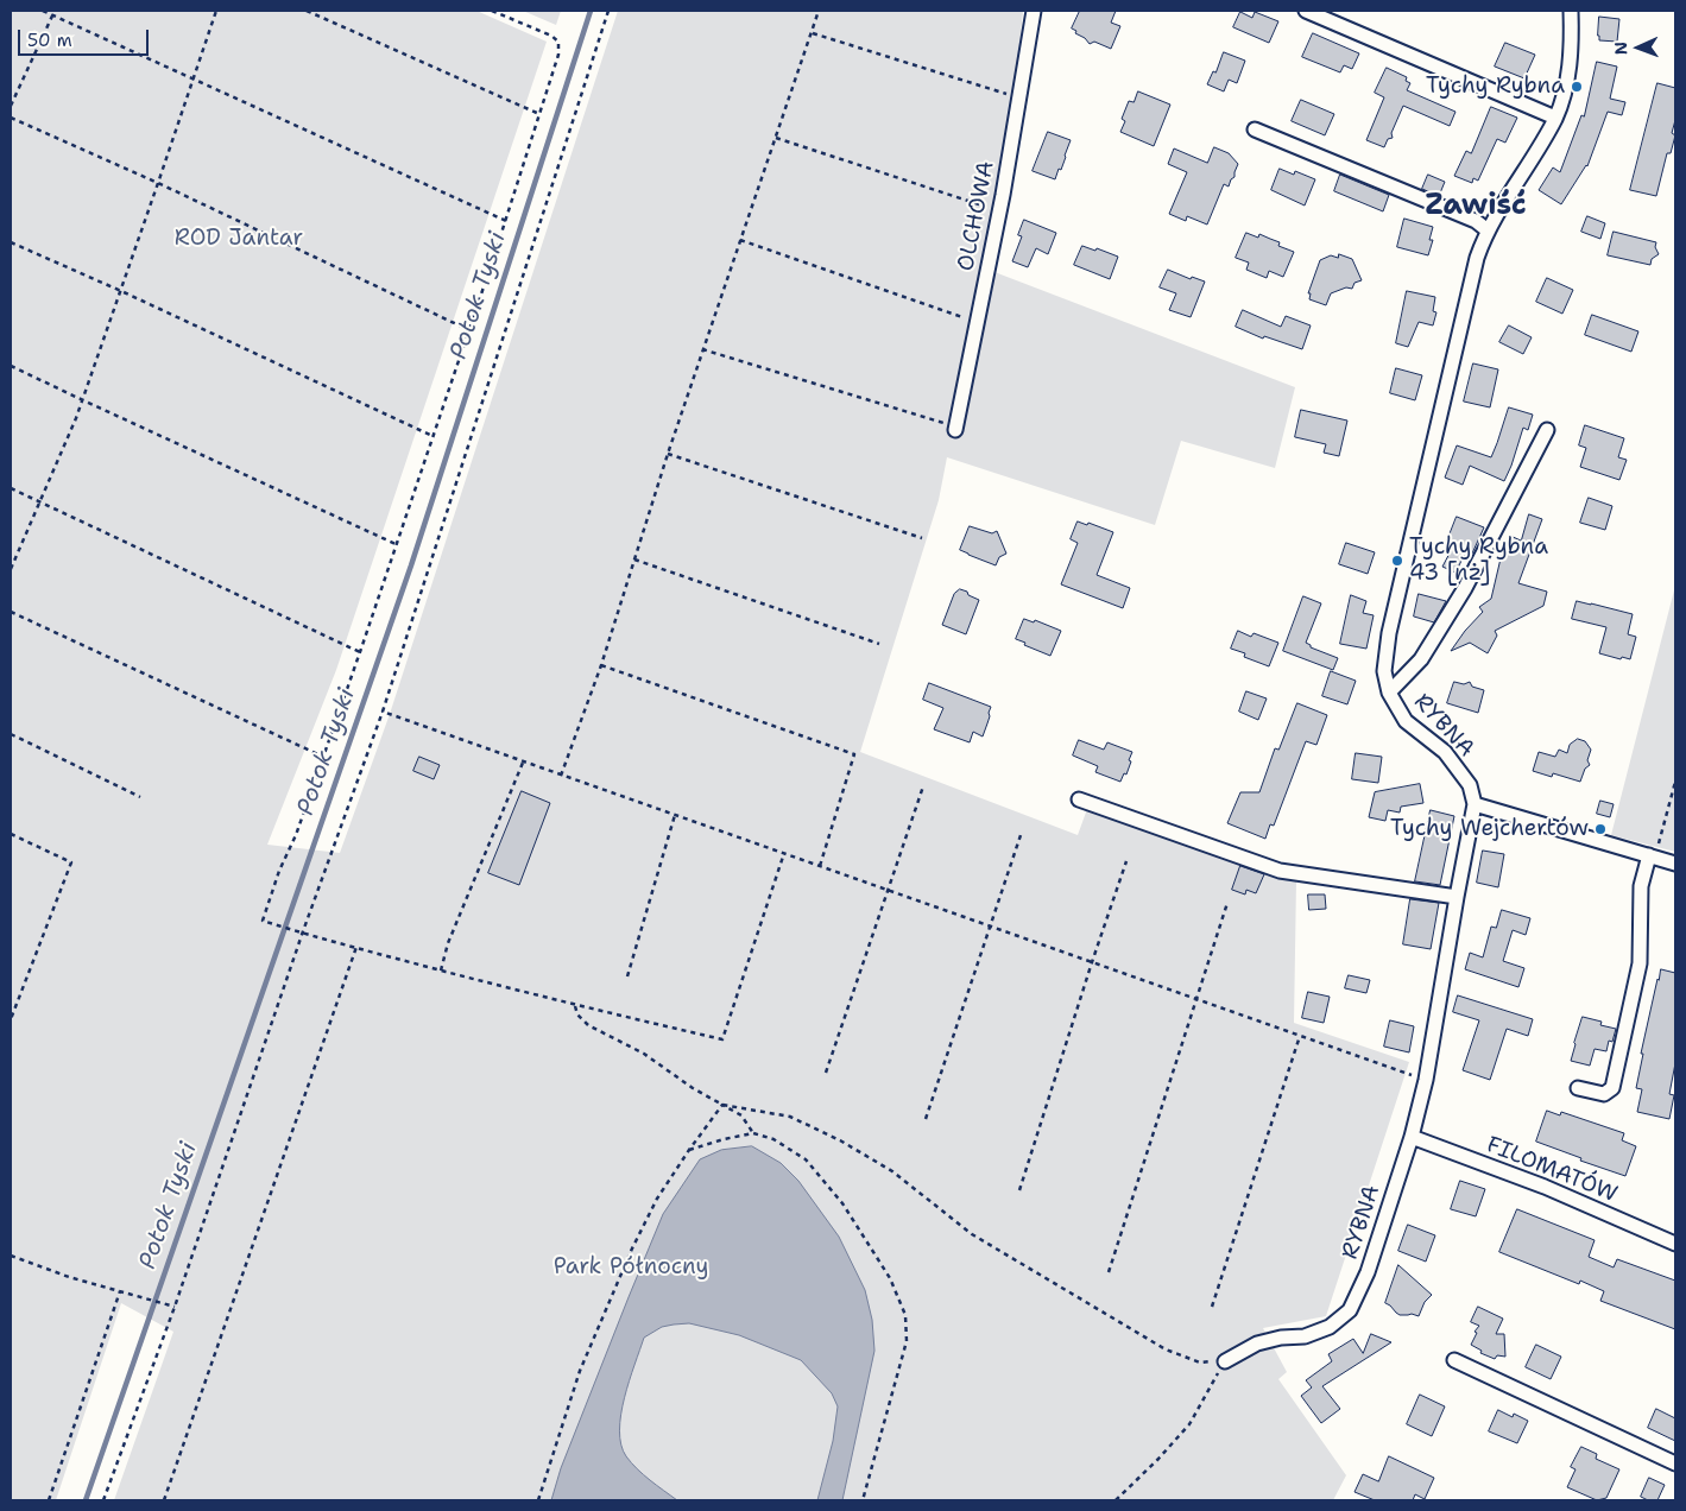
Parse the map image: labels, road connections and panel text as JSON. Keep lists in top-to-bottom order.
{
  "streets": {
    "street": ["OLCHOWA", "RYBNA", "FILOMATÓW"]
  },
  "crossings": [
    ["RYBNA", "FILOMATÓW"]
  ],
  "districts": ["Zawiść"],
  "water": ["Potok Tyski"],
  "parks": ["ROD Jantar", "Park Północny"],
  "places": ["Tychy Rybna", "Tychy Rybna 43 [nż]", "Tychy Wejchertów"],
  "scale_bar": "50 m",
  "north": "left"
}
